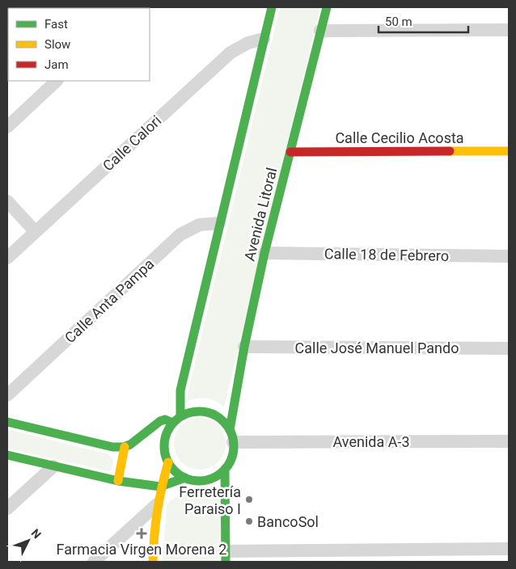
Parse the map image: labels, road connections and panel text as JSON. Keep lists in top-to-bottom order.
{
  "streets": {
    "main road": ["Calle Cecilio Acosta", "Avenida Litoral"],
    "street": [
      "Calle Calori",
      "Calle 18 de Febrero",
      "Calle Anta Pampa",
      "Calle José Manuel Pando",
      "Avenida A-3"
    ]
  },
  "crossings": [
    ["Calle Cecilio Acosta", "Avenida Litoral"],
    ["Avenida Litoral", "Calle 18 de Febrero"],
    ["Avenida Litoral", "Calle José Manuel Pando"],
    ["Avenida Litoral", "Avenida A-3"]
  ],
  "places": {
    "other": ["Ferretería Paraiso I", "BancoSol"],
    "health": ["Farmacia Virgen Morena 2"]
  },
  "legend": ["Fast", "Slow", "Jam"],
  "scale_bar": "50 m",
  "north": "top right"
}
